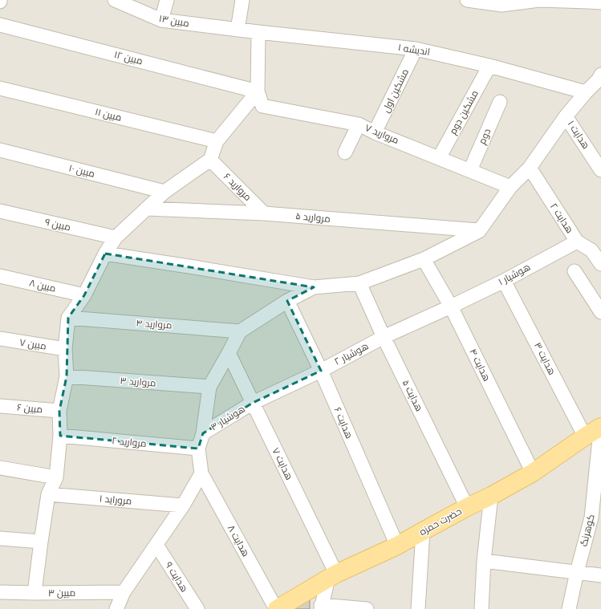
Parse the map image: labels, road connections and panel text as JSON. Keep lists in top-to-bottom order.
{
  "streets": {
    "main road": ["حضرت حمزه"],
    "street": [
      "مبین ۱۳",
      "اندیشه ۱",
      "مبین ۱۲",
      "مشکین اول",
      "مشکین دوم",
      "مبین ۱۱",
      "مروارید ۷",
      "هدایت ۱",
      "دوم",
      "مبین ۱۰",
      "مروارید ۶",
      "مروارید ۵",
      "هدایت ۲",
      "مبین ۹",
      "هوشیار ۱",
      "مبین ۸",
      "مروارید ۴",
      "مبین ۷",
      "هوشیار ۲",
      "هدایت ۳",
      "هدایت ۴",
      "مروارید ۳",
      "هدایت ۵",
      "مبین ۶",
      "هوشیار ۳",
      "هدایت ۶",
      "مروارید ۲",
      "هدایت ۷",
      "مروراید ۱",
      "کوهرنگ",
      "هدایت ۸",
      "هدایت ۹",
      "مبین ۳"
    ]
  },
  "crossings": [
    ["مبین ۱۳", "اندیشه ۱"],
    ["اندیشه ۱", "مشکین اول"],
    ["اندیشه ۱", "مشکین دوم"],
    ["مبین ۱۲", "مروارید ۷"],
    ["مشکین اول", "مروارید ۷"],
    ["مشکین دوم", "مروارید ۷"],
    ["مروارید ۷", "دوم"],
    ["مروارید ۶", "مروارید ۵"],
    ["هدایت ۲", "هوشیار ۱"],
    ["هوشیار ۱", "هوشیار ۲"],
    ["هوشیار ۱", "هدایت ۳"],
    ["هوشیار ۱", "هدایت ۴"],
    ["هوشیار ۲", "هدایت ۴"],
    ["هوشیار ۲", "هدایت ۵"],
    ["هوشیار ۲", "هوشیار ۳"],
    ["هوشیار ۲", "هدایت ۶"],
    ["هوشیار ۲", "هدایت ۷"],
    ["هدایت ۳", "حضرت حمزه"],
    ["هدایت ۳", "کوهرنگ"],
    ["هدایت ۴", "حضرت حمزه"],
    ["هدایت ۵", "حضرت حمزه"],
    ["هوشیار ۳", "هدایت ۷"],
    ["هدایت ۶", "حضرت حمزه"],
    ["هدایت ۷", "حضرت حمزه"],
    ["حضرت حمزه", "کوهرنگ"],
    ["حضرت حمزه", "هدایت ۸"]
  ]
}
